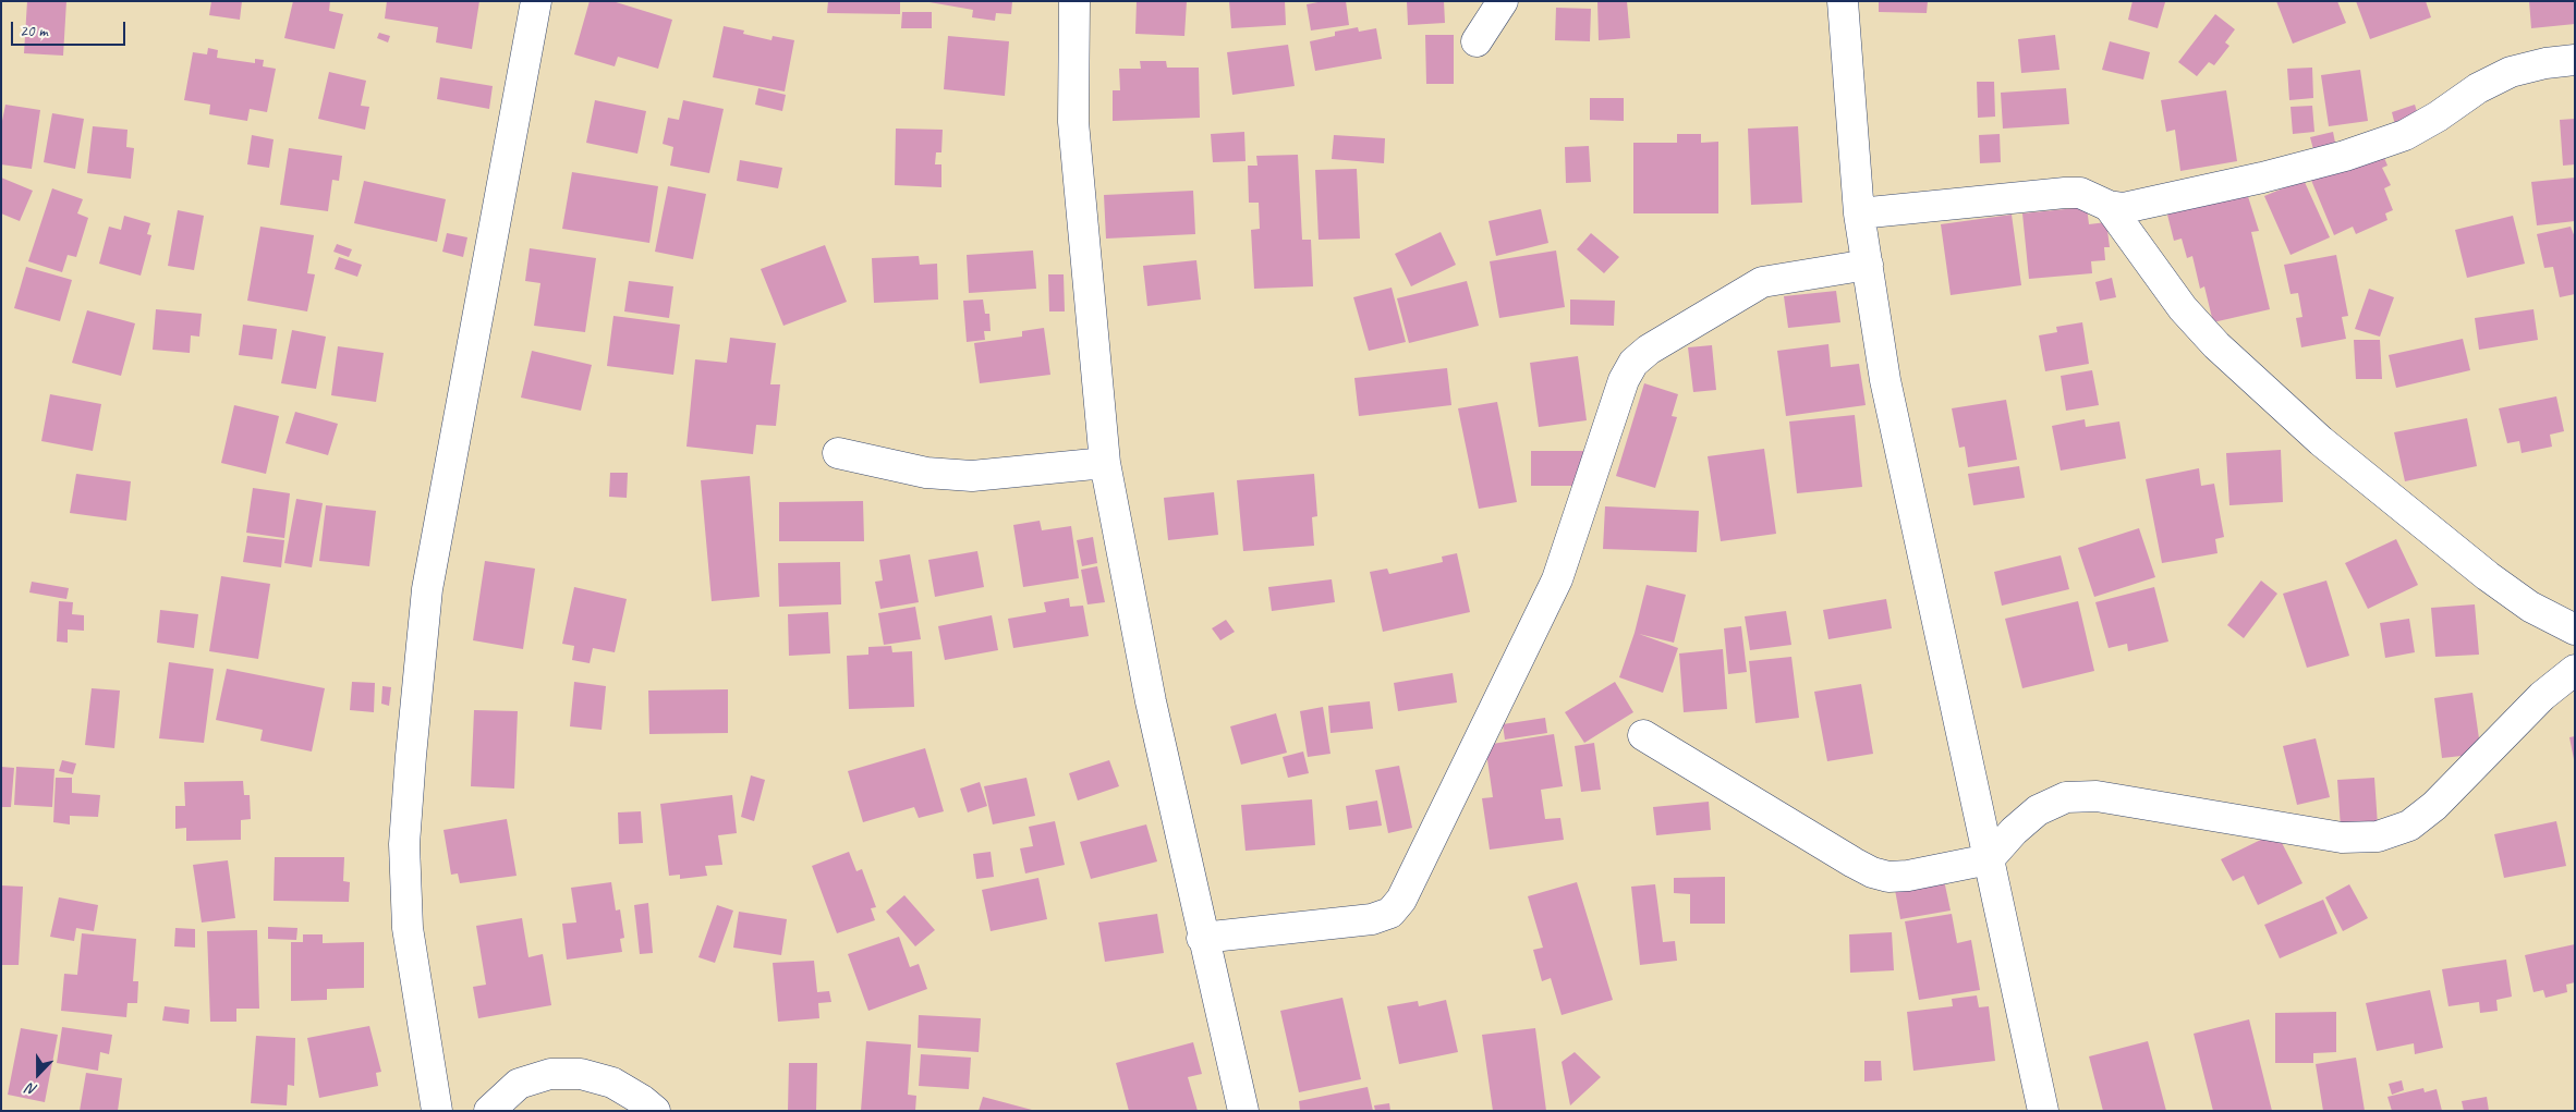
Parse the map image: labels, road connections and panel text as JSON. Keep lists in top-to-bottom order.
{
  "scale_bar": "20 m",
  "north": "bottom"
}
